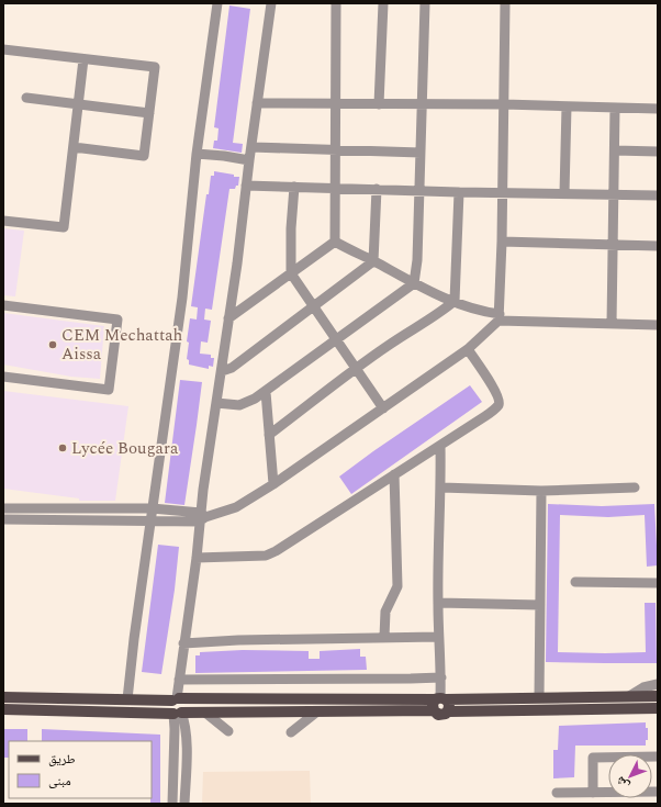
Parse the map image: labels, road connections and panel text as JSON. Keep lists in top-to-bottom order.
{
  "places": ["CEM Mechattah Aissa", "Lycée Bougara"],
  "legend": ["طريق", "مبنى"],
  "north": "bottom left"
}
